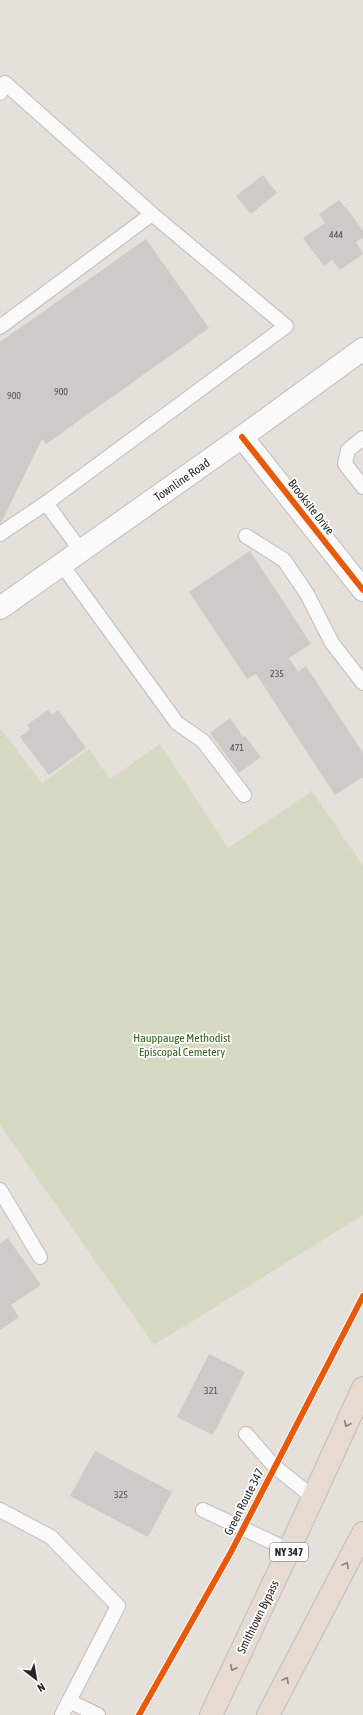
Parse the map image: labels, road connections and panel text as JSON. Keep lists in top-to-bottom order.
{
  "streets": {
    "highway": ["NY 347", "Smithtown Bypass"],
    "main road": ["Townline Road", "Brooksite Drive"],
    "cycle path": ["Green Route 347"]
  },
  "crossings": [
    ["Townline Road", "Brooksite Drive"]
  ],
  "parks": ["Hauppauge Methodist Episcopal Cemetery"],
  "house_numbers": [
    "444",
    "900",
    "900",
    "235",
    "471",
    "321",
    "325"
  ],
  "north": "bottom right"
}
